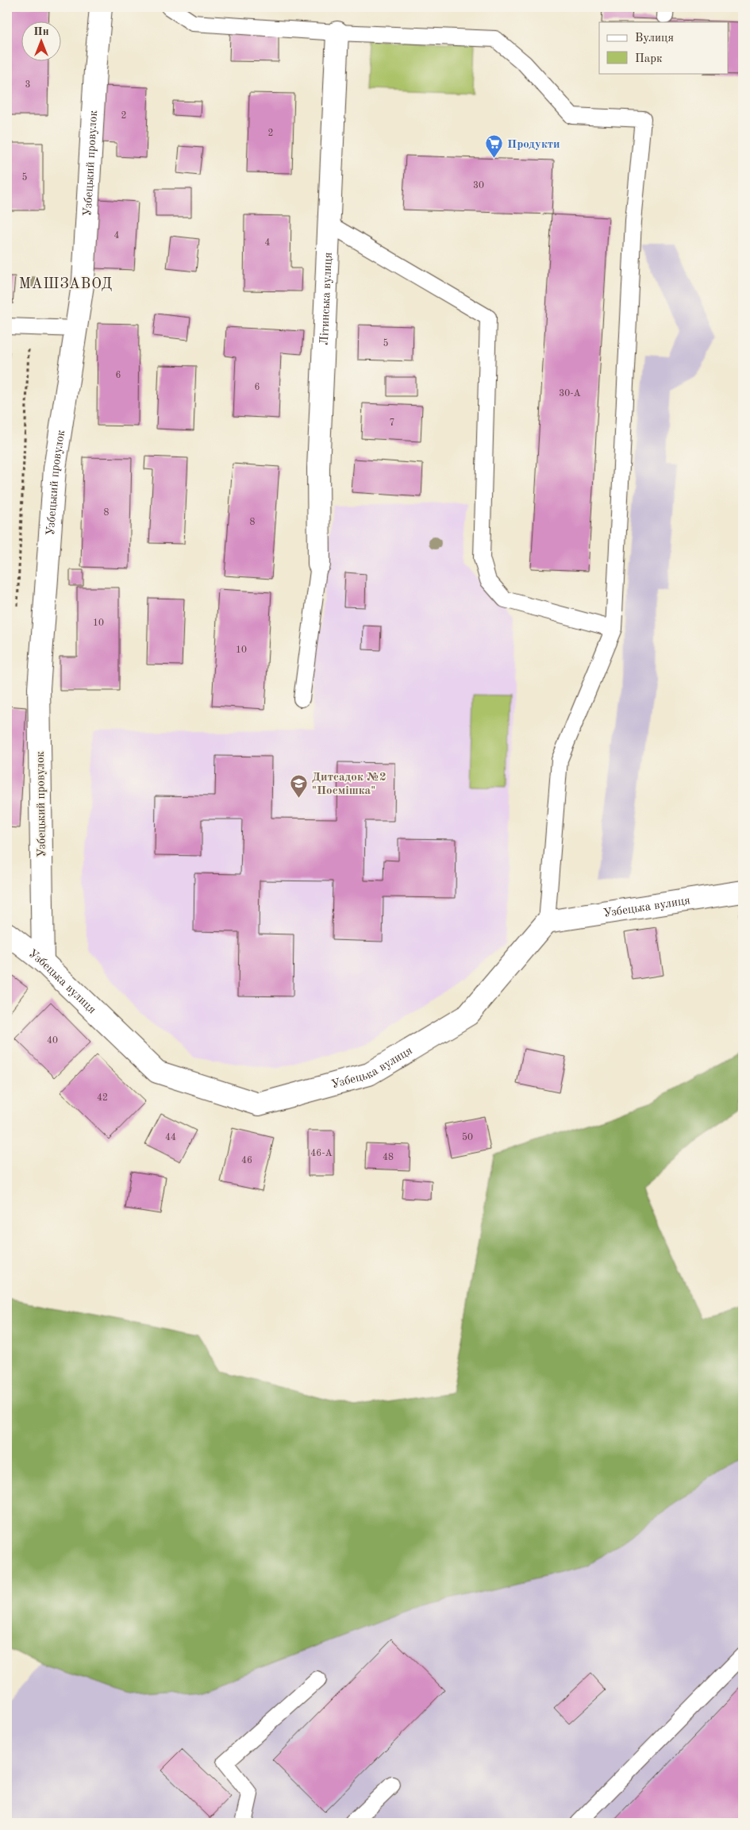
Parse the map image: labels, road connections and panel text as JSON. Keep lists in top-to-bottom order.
{
  "streets": {
    "street": ["Узбецький провулок", "Літинська вулиця", "Узбецька вулиця"]
  },
  "crossings": [
    ["Узбецький провулок", "Узбецька вулиця"]
  ],
  "districts": ["МАШЗАВОД"],
  "places": {
    "supermarket": ["Продукти"],
    "school or university": ["Дитсадок №2 \"Посмішка\""]
  },
  "house_numbers": [
    "3",
    "2",
    "2",
    "5",
    "30",
    "4",
    "4",
    "5",
    "6",
    "6",
    "30-А",
    "7",
    "8",
    "8",
    "10",
    "10",
    "40",
    "42",
    "44",
    "50",
    "46-А",
    "48",
    "46"
  ],
  "legend": ["Вулиця", "Парк"],
  "north": "top"
}
